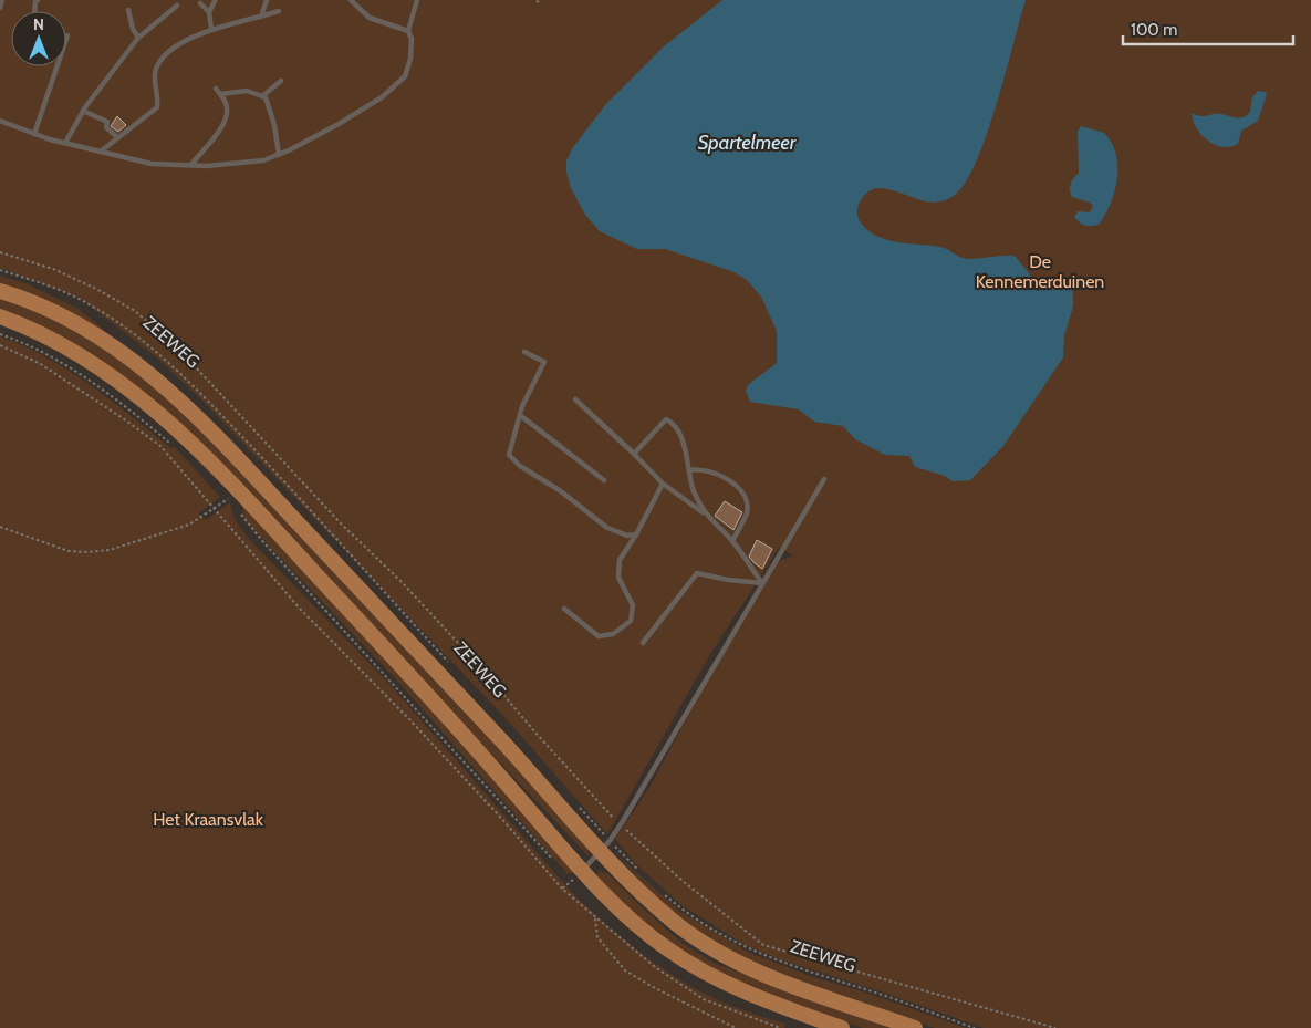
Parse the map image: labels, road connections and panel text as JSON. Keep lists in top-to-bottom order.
{
  "streets": {
    "main road": ["ZEEWEG"]
  },
  "water": ["Spartelmeer"],
  "parks": ["De Kennemerduinen", "Het Kraansvlak"],
  "scale_bar": "100 m",
  "north": "top"
}
